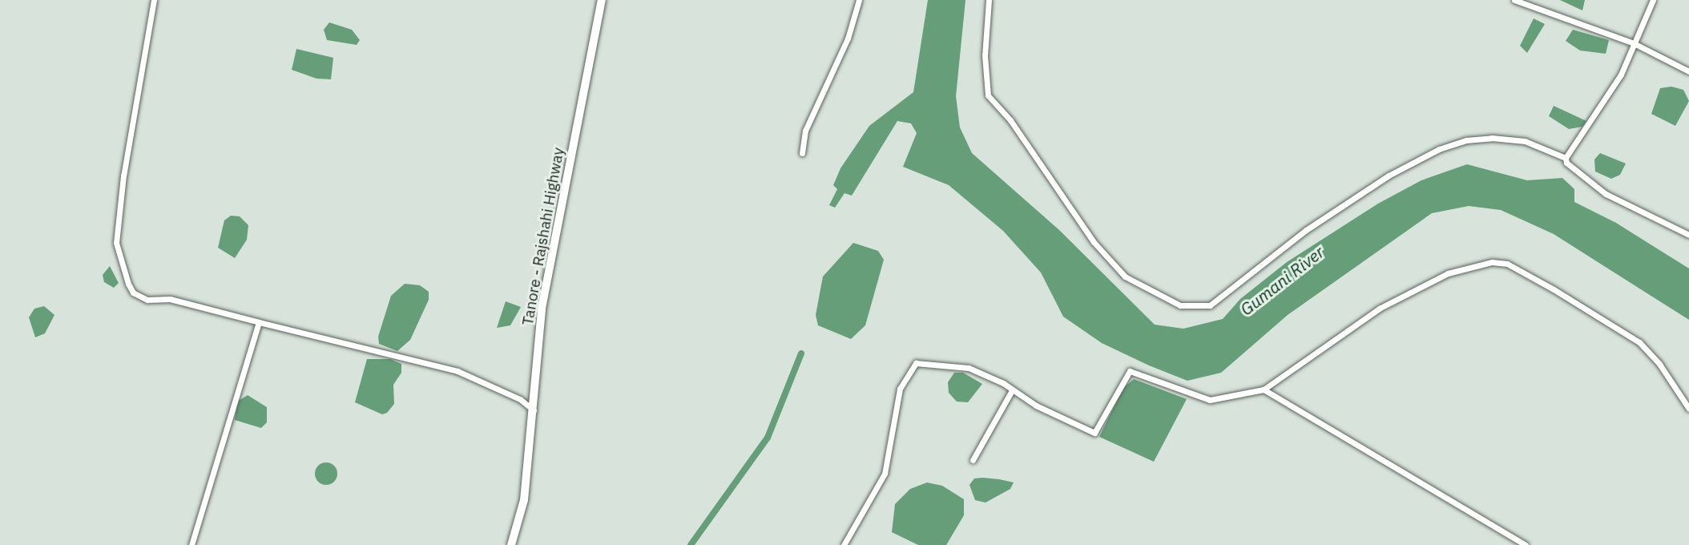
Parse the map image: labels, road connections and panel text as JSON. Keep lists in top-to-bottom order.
{
  "streets": {
    "main road": ["Tanore - Rajshahi Highway"]
  },
  "water": ["Gumani River"]
}
